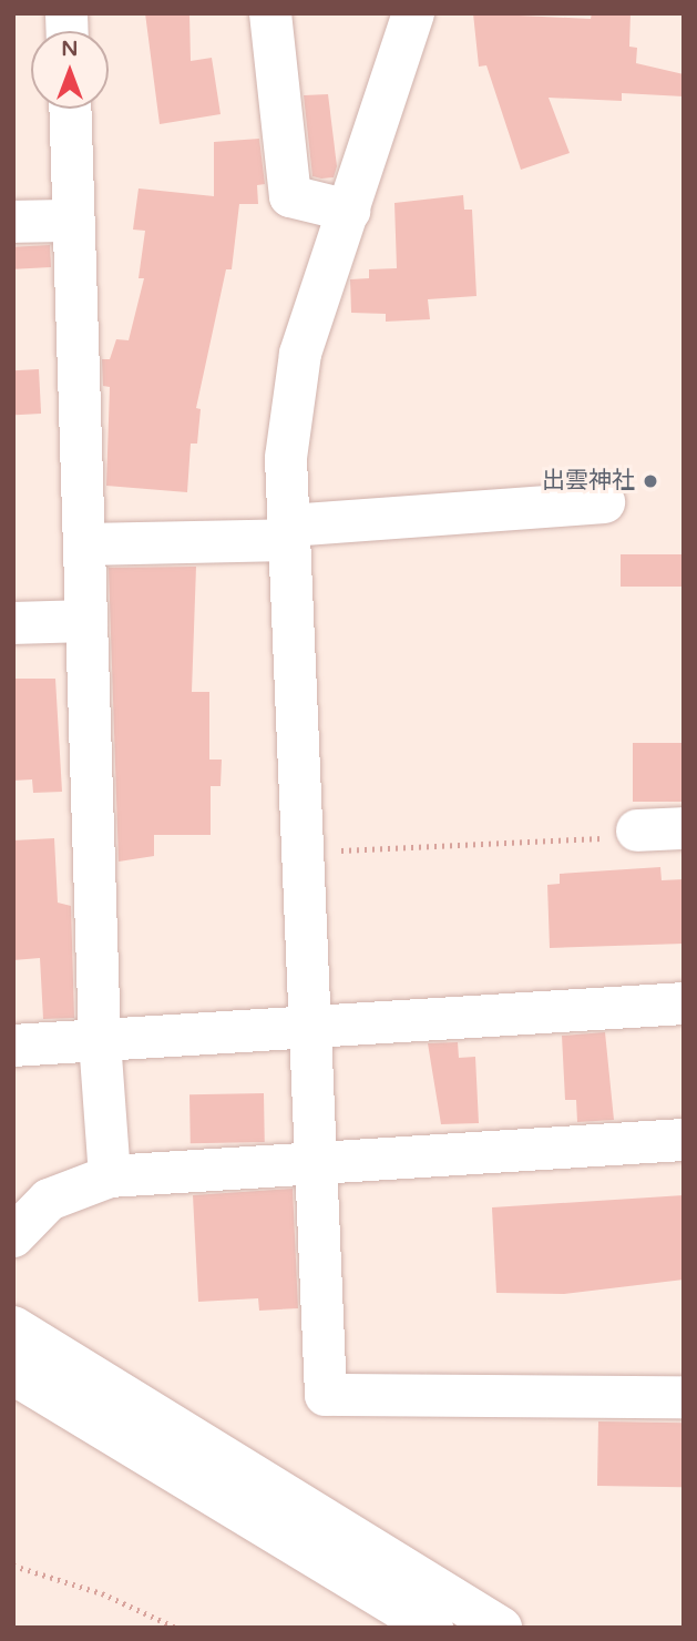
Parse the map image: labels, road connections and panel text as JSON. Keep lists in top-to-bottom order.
{
  "places": ["出雲神社"],
  "north": "top"
}
